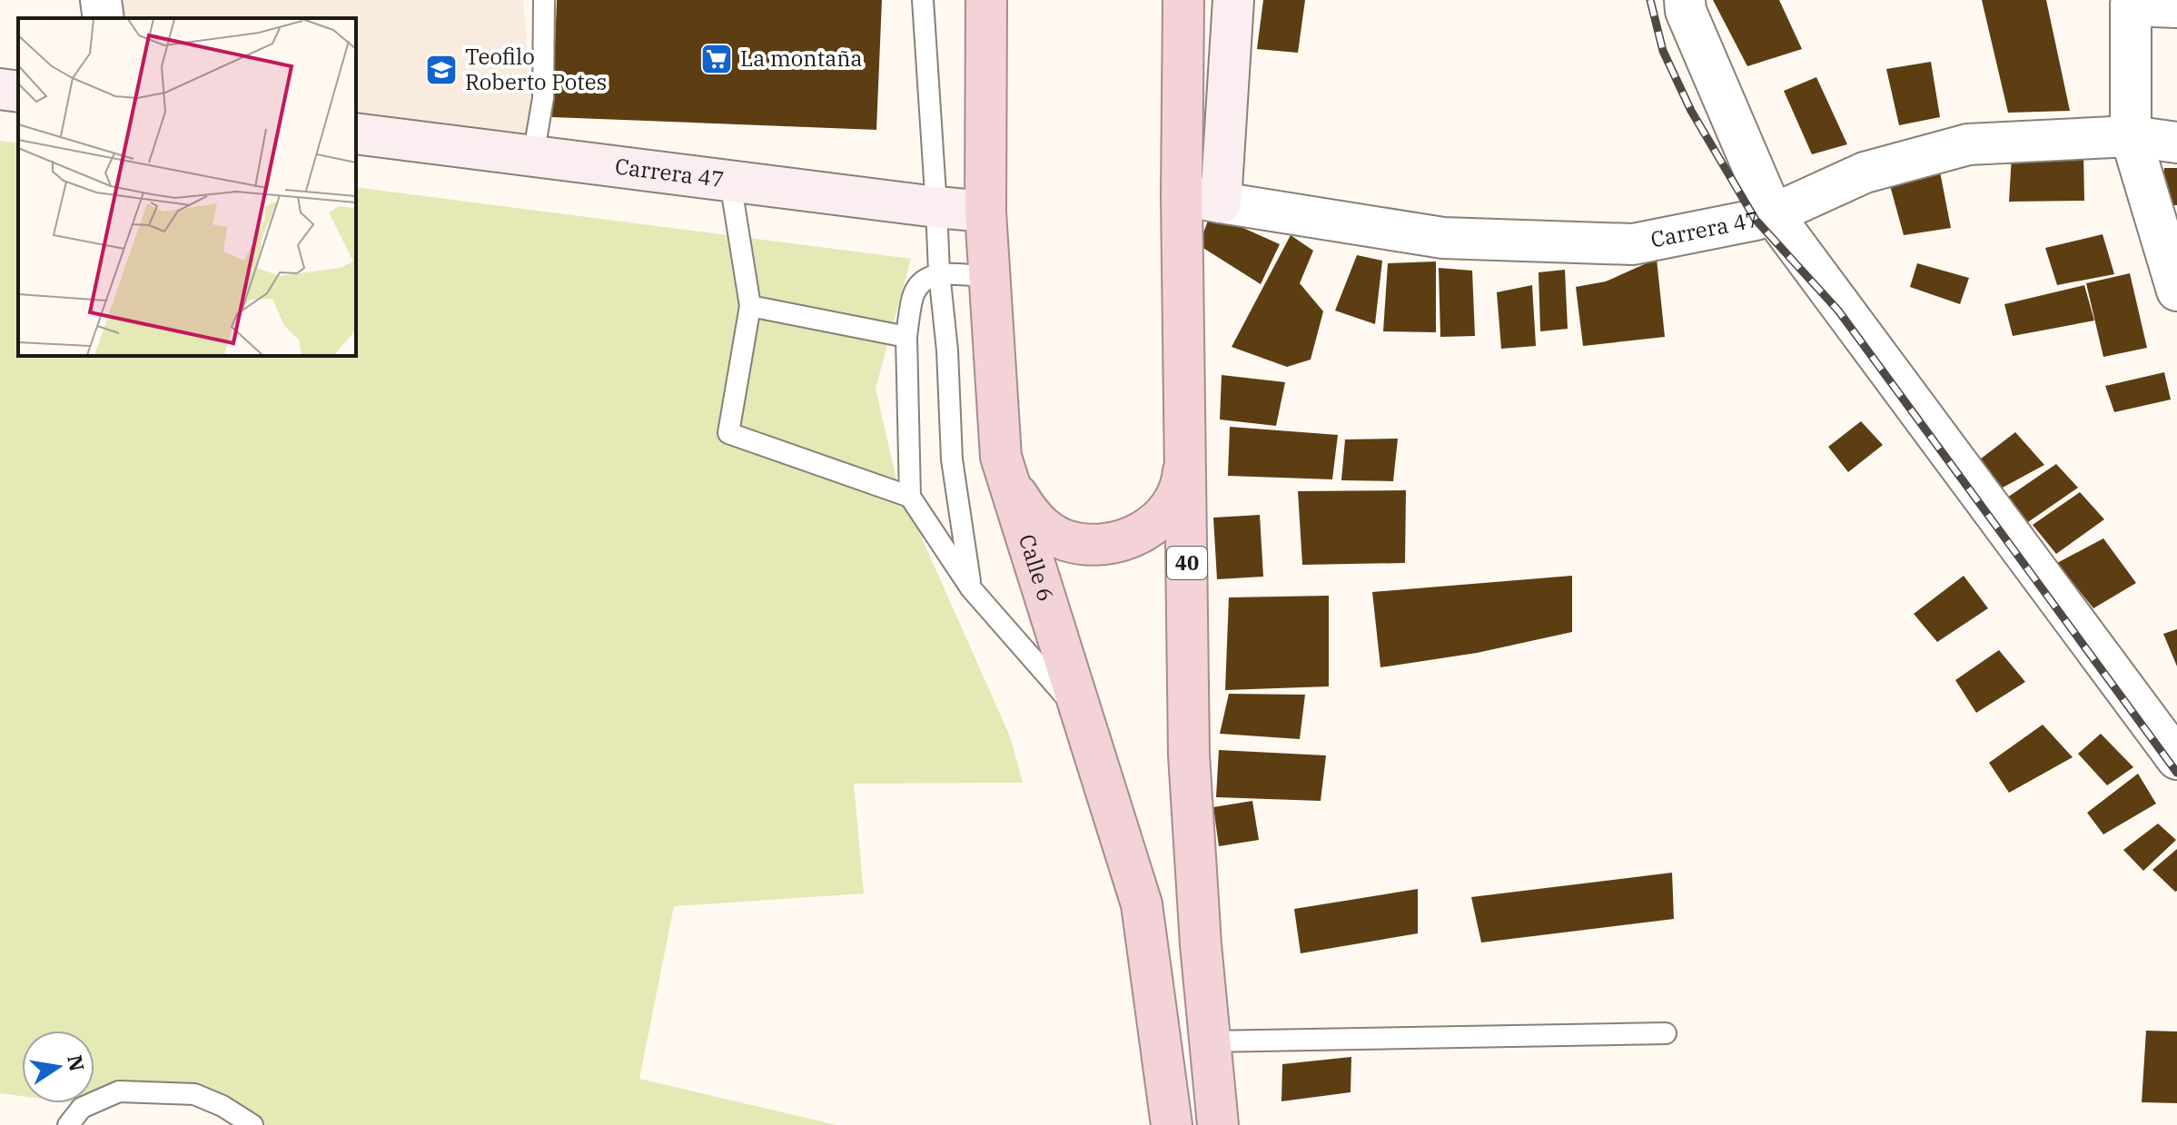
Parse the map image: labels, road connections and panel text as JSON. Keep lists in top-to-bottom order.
{
  "streets": {
    "highway": ["40", "Calle 6"],
    "main road": ["Carrera 47"]
  },
  "crossings": [
    ["Carrera 47", "Calle 6"]
  ],
  "places": {
    "supermarket": ["La montaña"],
    "school or university": ["Teofilo Roberto Potes"]
  },
  "north": "right"
}
